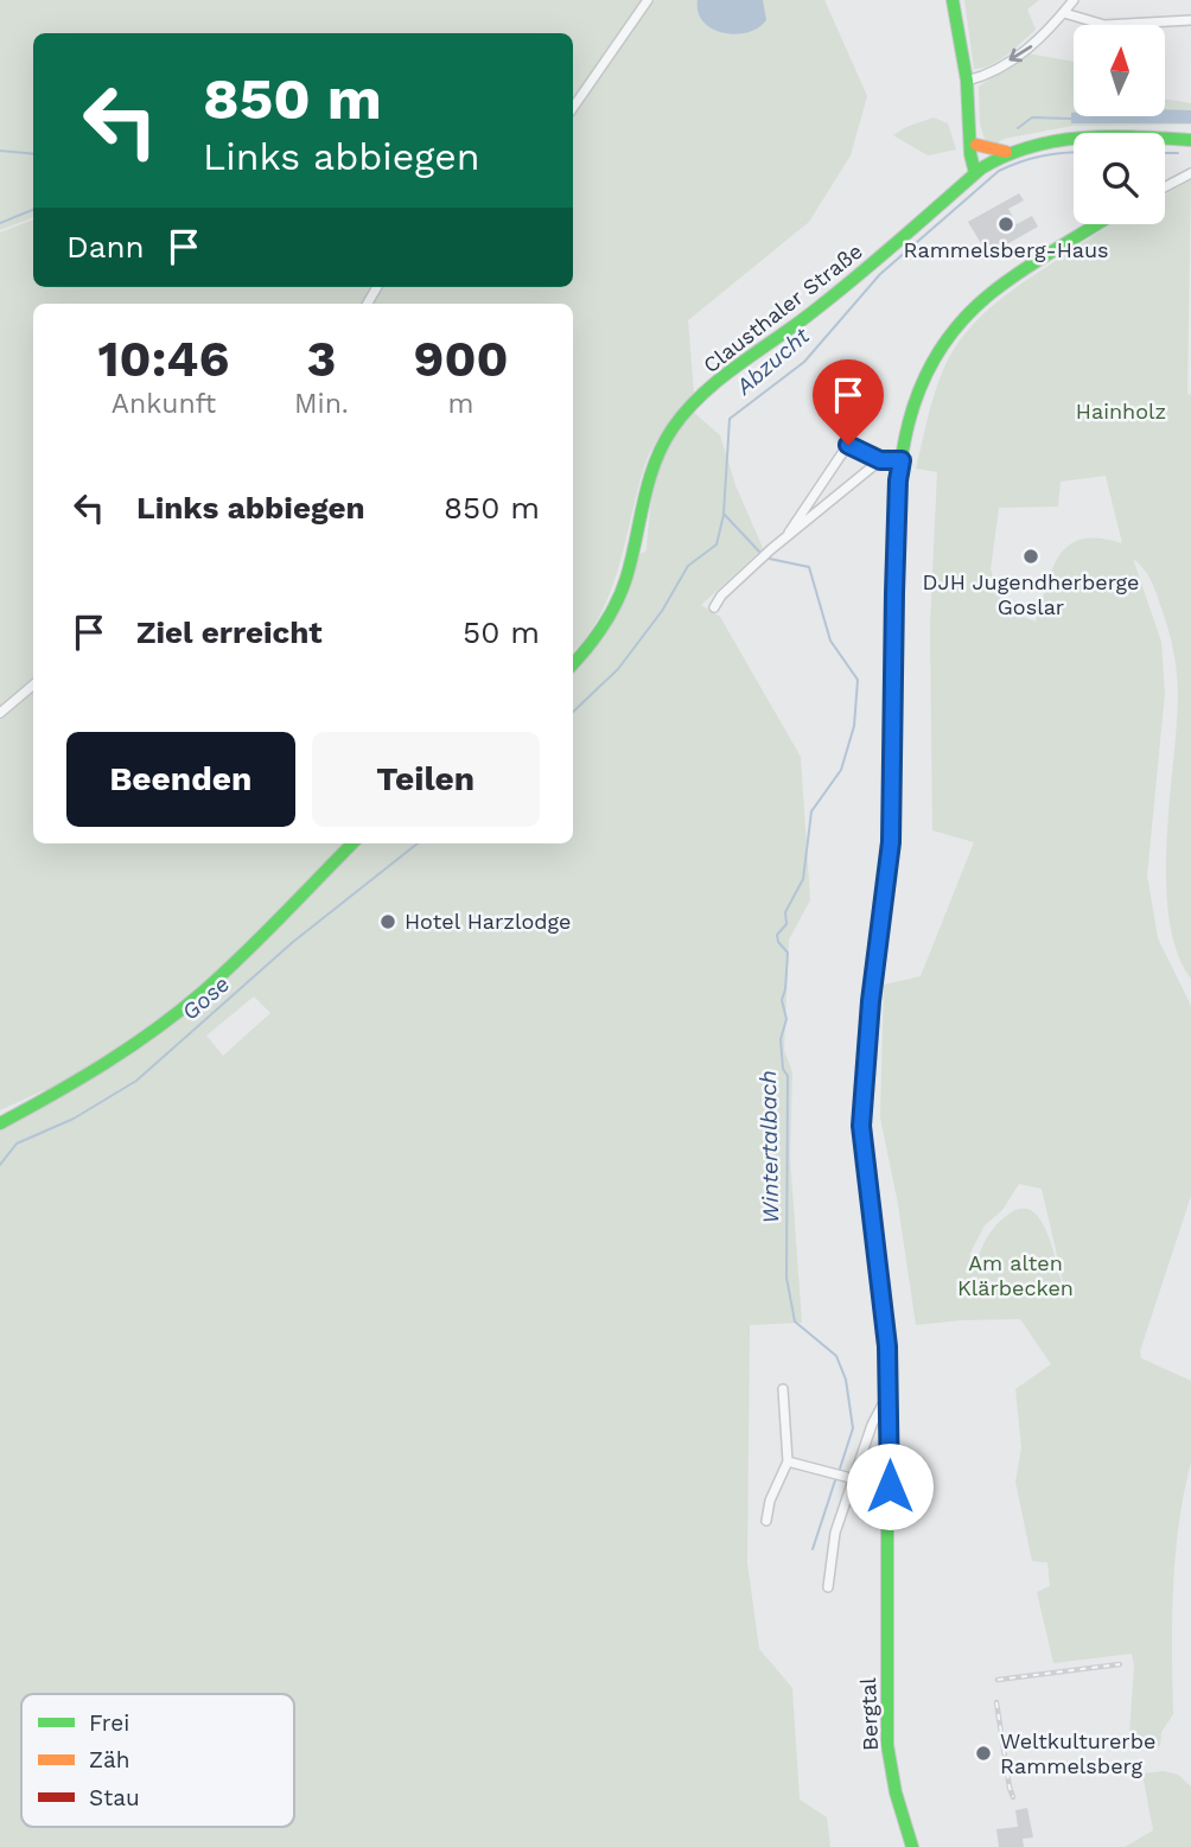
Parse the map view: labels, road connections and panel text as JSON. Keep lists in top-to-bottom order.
{
  "streets": {
    "street": ["Clausthaler Straße", "Bergtal"]
  },
  "water": ["Abzucht", "Gose", "Wintertalbach"],
  "parks": ["Hainholz", "Am alten Klärbecken"],
  "places": [
    "Rammelsberg-Haus",
    "DJH Jugendherberge Goslar",
    "Hotel Harzlodge",
    "Weltkulturerbe Rammelsberg"
  ],
  "legend": ["Frei", "Zäh", "Stau"],
  "north": "top",
  "page": {
    "turn": ["850 m", "Links abbiegen"],
    "then": "Dann",
    "eta": [
      "10:46",
      "Ankunft",
      "3",
      "Min.",
      "900",
      "m"
    ],
    "list": [
      {
        "name": "Links abbiegen",
        "value": "850 m"
      },
      {
        "name": "Ziel erreicht",
        "value": "50 m"
      }
    ],
    "buttons": ["Beenden", "Teilen"]
  }
}
